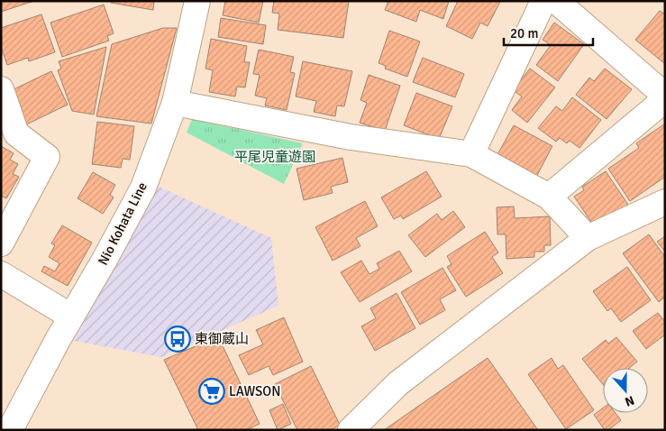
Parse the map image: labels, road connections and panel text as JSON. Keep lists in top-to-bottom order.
{
  "streets": {
    "street": ["Nio Kohata Line"]
  },
  "parks": ["平尾児童遊園"],
  "places": {
    "bus stop": ["東御蔵山"],
    "supermarket": ["LAWSON"]
  },
  "scale_bar": "20 m",
  "north": "bottom"
}
